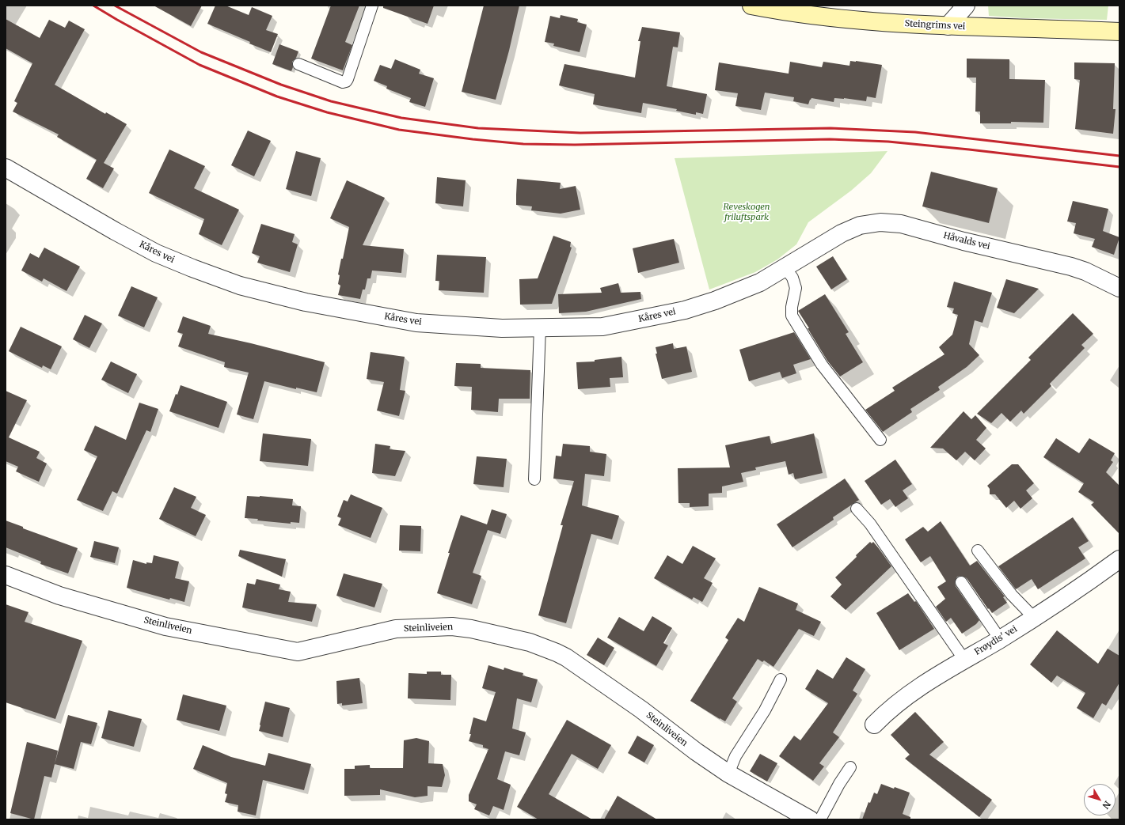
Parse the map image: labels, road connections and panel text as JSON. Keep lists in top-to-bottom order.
{
  "streets": {
    "street": [
      "Steingrims vei",
      "Håvalds vei",
      "Kåres vei",
      "Steinliveien",
      "Frøydis' vei"
    ]
  },
  "crossings": [
    ["Håvalds vei", "Kåres vei"]
  ],
  "parks": ["Reveskogen friluftspark"],
  "north": "bottom right"
}
